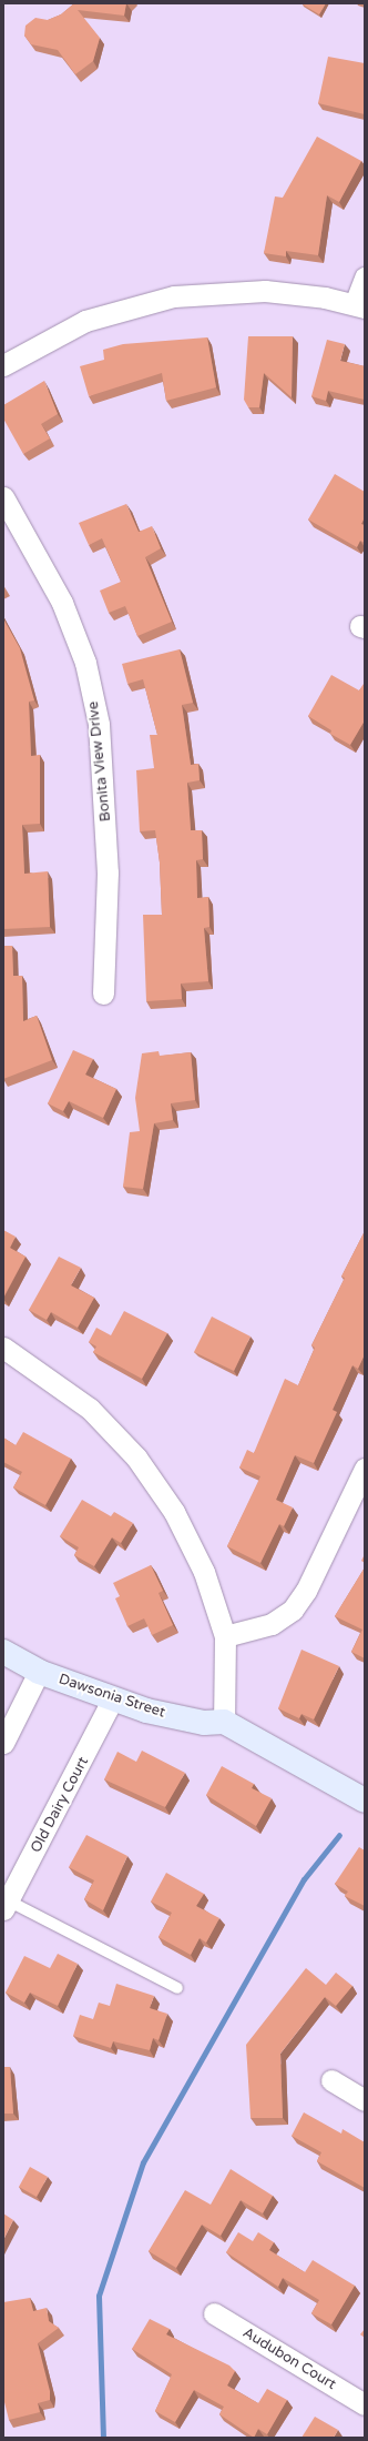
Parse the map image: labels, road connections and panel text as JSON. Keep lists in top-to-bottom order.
{
  "streets": {
    "street": [
      "Bonita View Drive",
      "Dawsonia Street",
      "Old Dairy Court",
      "Audubon Court"
    ]
  },
  "crossings": [
    ["Dawsonia Street", "Old Dairy Court"]
  ]
}
